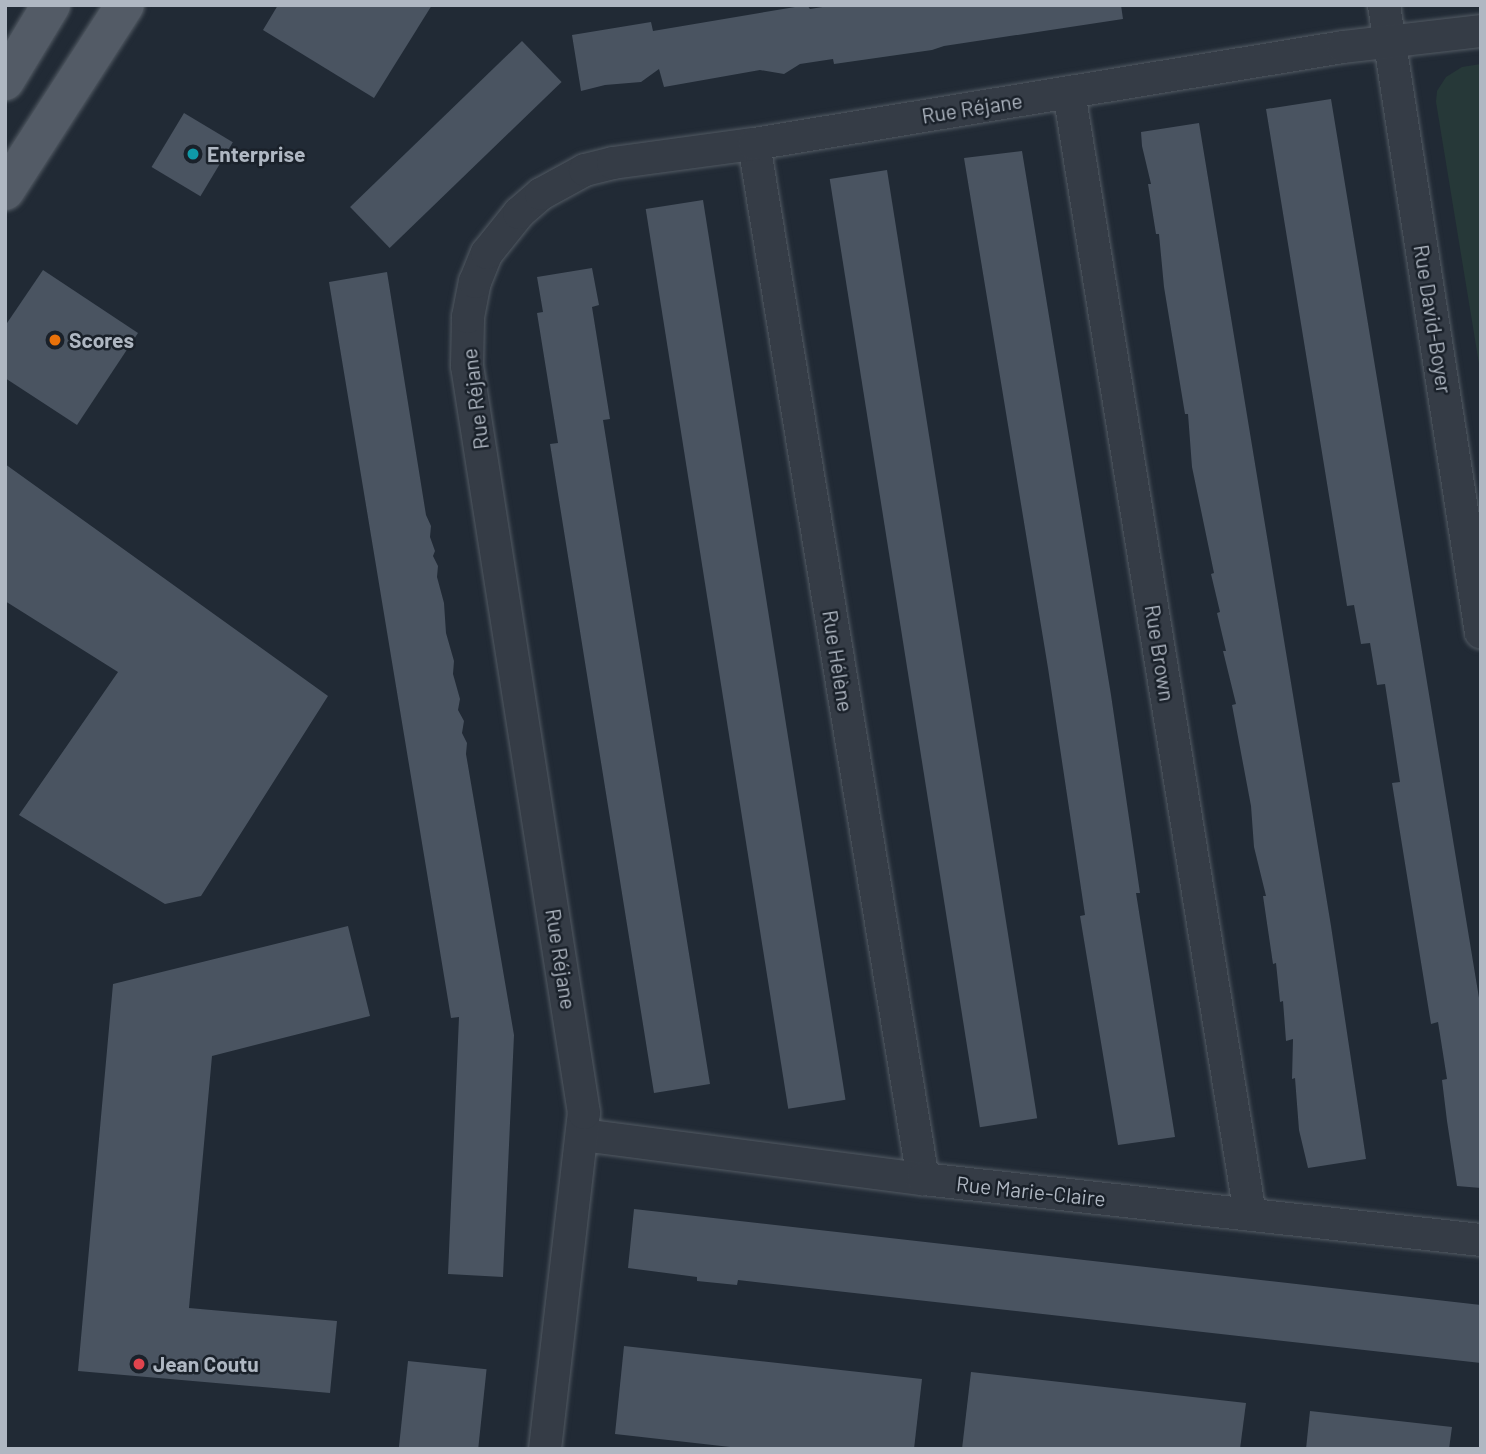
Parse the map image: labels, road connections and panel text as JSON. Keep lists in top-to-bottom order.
{
  "streets": {
    "street": [
      "Rue Réjane",
      "Rue David-Boyer",
      "Rue Brown",
      "Rue Hélène",
      "Rue Marie-Claire"
    ]
  },
  "crossings": [
    ["Rue Réjane", "Rue David-Boyer"],
    ["Rue Réjane", "Rue Brown"],
    ["Rue Réjane", "Rue Hélène"],
    ["Rue Réjane", "Rue Marie-Claire"],
    ["Rue Brown", "Rue Marie-Claire"],
    ["Rue Hélène", "Rue Marie-Claire"]
  ],
  "places": ["Enterprise", "Scores", "Jean Coutu"]
}
